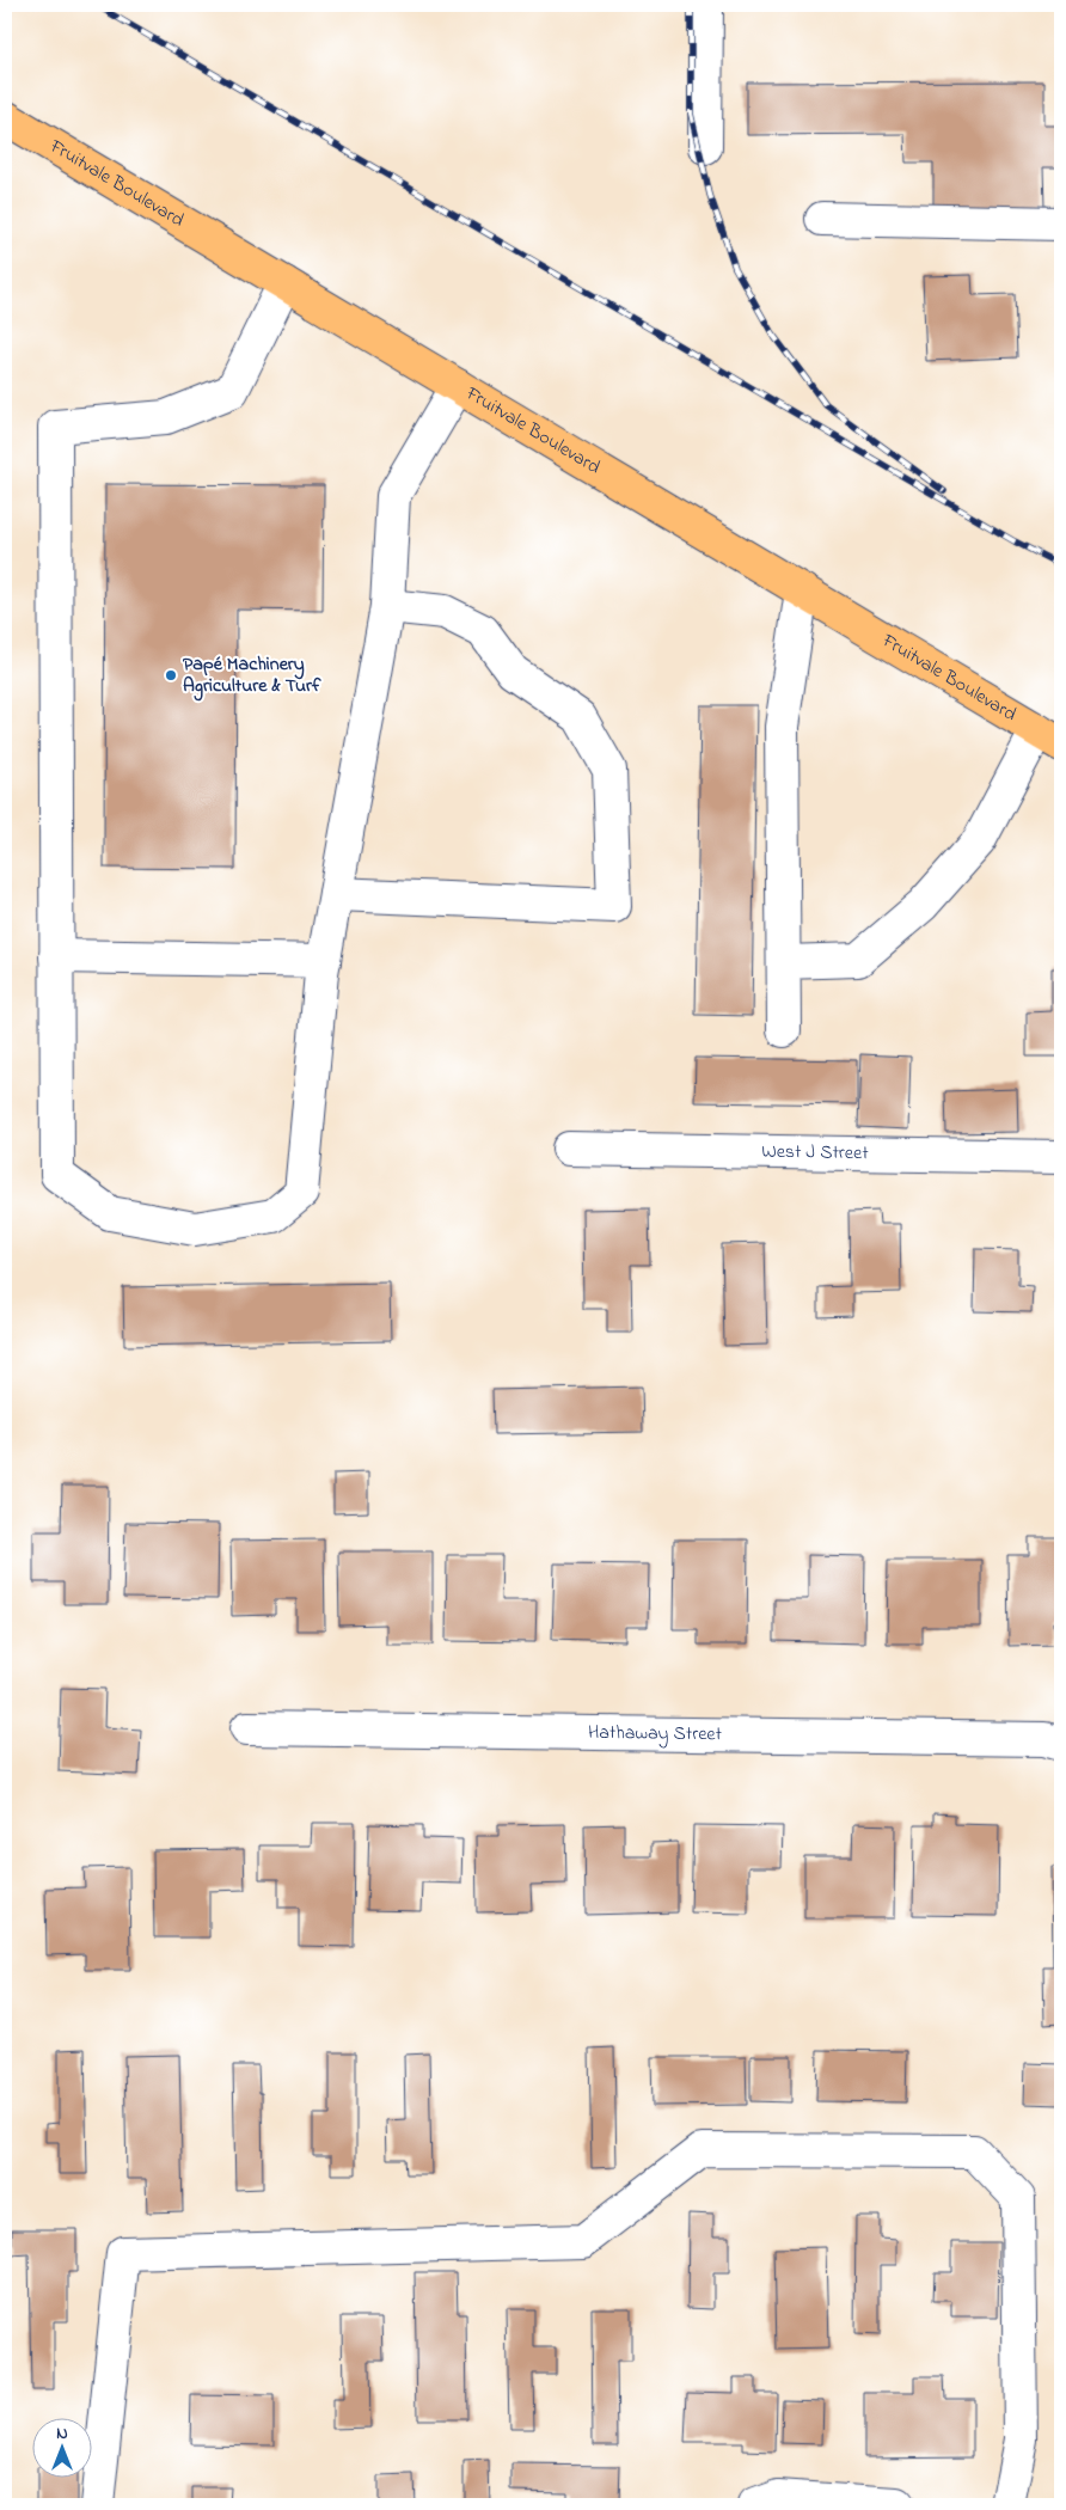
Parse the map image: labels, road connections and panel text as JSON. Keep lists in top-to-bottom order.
{
  "streets": {
    "main road": ["Fruitvale Boulevard"],
    "street": ["West J Street", "Hathaway Street"]
  },
  "places": ["Papé Machinery Agriculture & Turf"],
  "north": "top"
}
